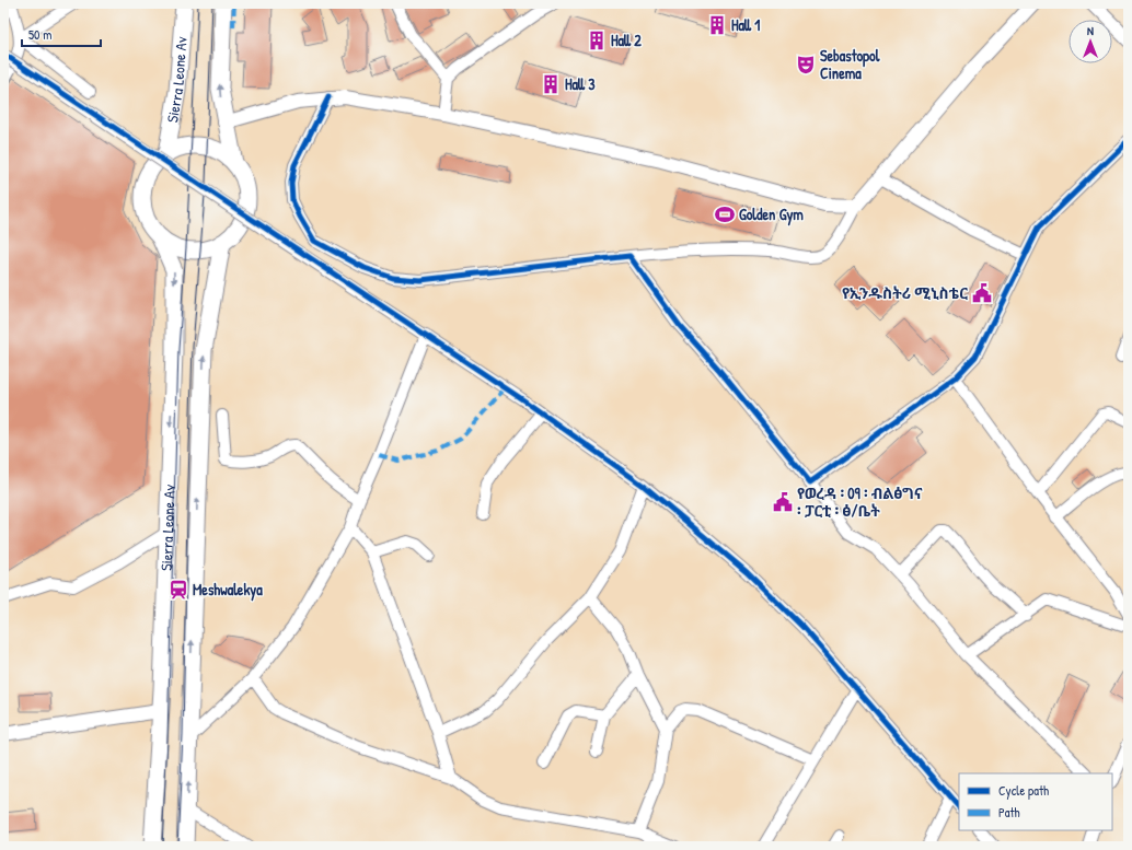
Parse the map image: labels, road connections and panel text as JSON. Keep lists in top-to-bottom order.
{
  "streets": {
    "main road": ["Sierra Leone Av"]
  },
  "places": {
    "building": ["Hall 1", "Hall 2", "Hall 3"],
    "theatre": ["Sebastopol Cinema"],
    "sports": ["Golden Gym"],
    "public building": ["የኢንዱስትሪ ሚኒስቴር", "የወረዳ ፡ 09 ፡ ብልፅግና ፡ ፓርቲ ፡ ፅ/ቤት"],
    "station": ["Meshwalekya"]
  },
  "legend": ["Cycle path", "Path"],
  "scale_bar": "50 m",
  "north": "top"
}
